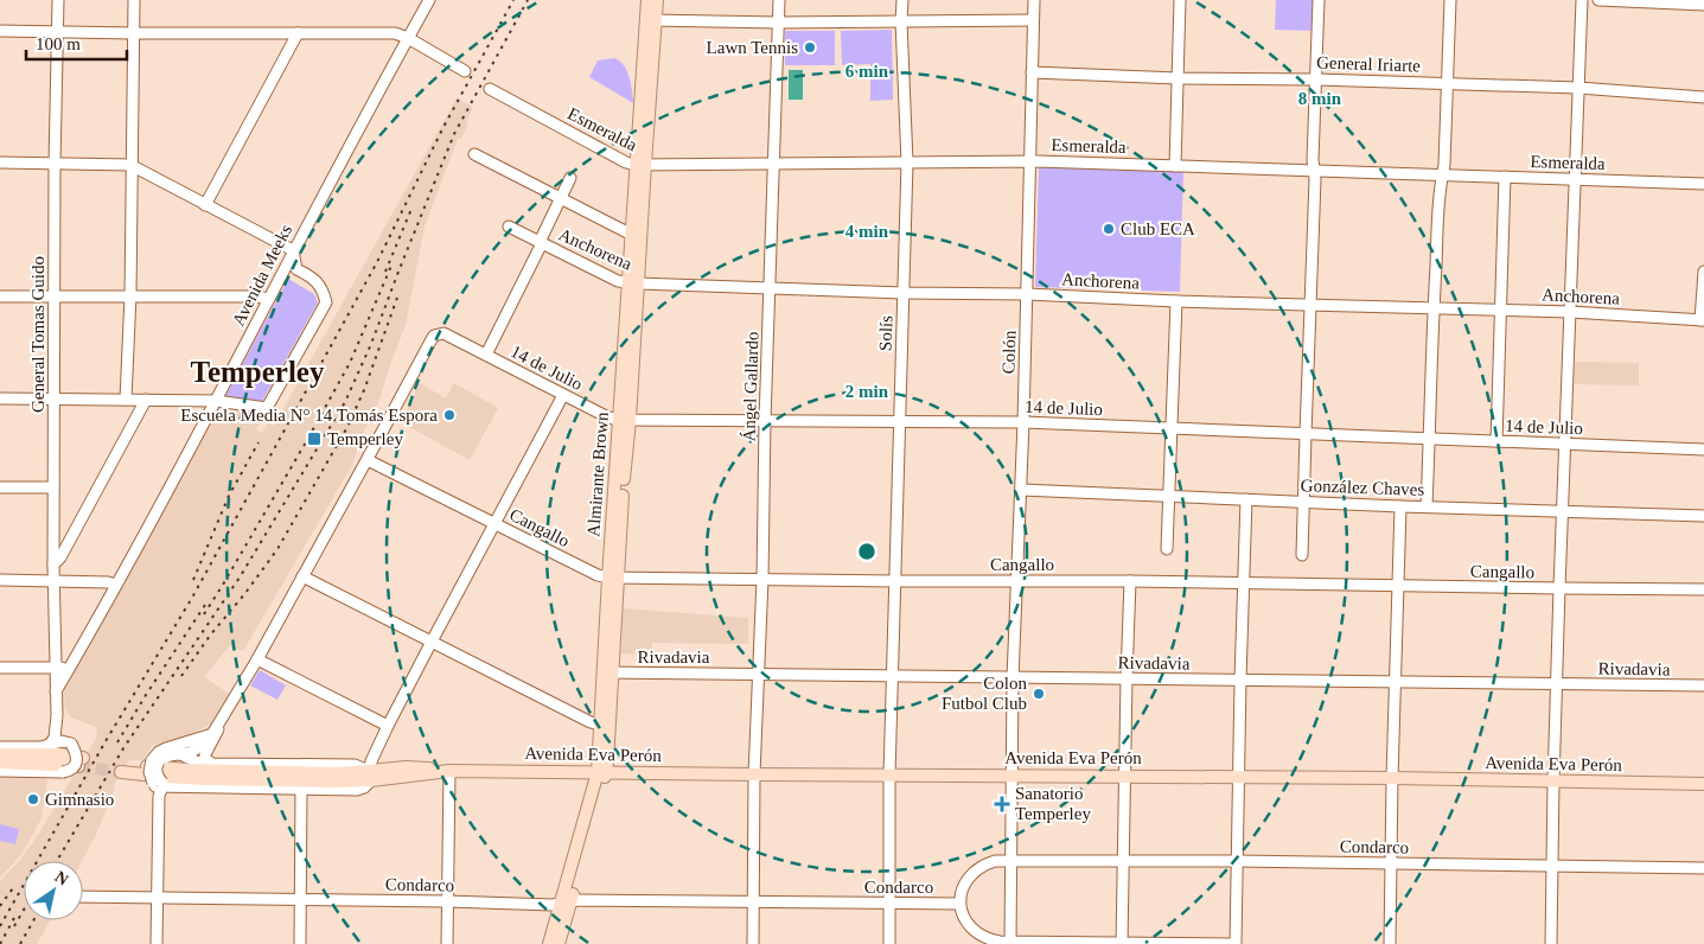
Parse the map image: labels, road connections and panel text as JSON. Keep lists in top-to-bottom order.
{
  "streets": {
    "main road": ["Almirante Brown", "Avenida Eva Perón"],
    "street": [
      "General Iriarte",
      "Esmeralda",
      "Anchorena",
      "Avenida Meeks",
      "Solís",
      "General Tomas Guido",
      "Colón",
      "14 de Julio",
      "Ángel Gallardo",
      "González Chaves",
      "Cangallo",
      "Rivadavia",
      "Condarco"
    ]
  },
  "crossings": [
    ["General Iriarte", "Colón"],
    ["Esmeralda", "Solís"],
    ["Esmeralda", "Colón"],
    ["Esmeralda", "Ángel Gallardo"],
    ["Esmeralda", "Almirante Brown"],
    ["Anchorena", "Solís"],
    ["Anchorena", "Colón"],
    ["Anchorena", "Ángel Gallardo"],
    ["Anchorena", "Almirante Brown"],
    ["Avenida Meeks", "General Tomas Guido"],
    ["Solís", "14 de Julio"],
    ["Solís", "Cangallo"],
    ["Solís", "Rivadavia"],
    ["Solís", "Avenida Eva Perón"],
    ["Solís", "Condarco"],
    ["Colón", "14 de Julio"],
    ["Colón", "González Chaves"],
    ["Colón", "Cangallo"],
    ["Colón", "Rivadavia"],
    ["Colón", "Avenida Eva Perón"],
    ["Colón", "Condarco"],
    ["14 de Julio", "Ángel Gallardo"],
    ["14 de Julio", "Almirante Brown"],
    ["14 de Julio", "Cangallo"],
    ["Ángel Gallardo", "Cangallo"],
    ["Ángel Gallardo", "Rivadavia"],
    ["Ángel Gallardo", "Avenida Eva Perón"],
    ["Ángel Gallardo", "Condarco"],
    ["Almirante Brown", "Cangallo"],
    ["Almirante Brown", "Rivadavia"],
    ["Almirante Brown", "Avenida Eva Perón"],
    ["Almirante Brown", "Condarco"]
  ],
  "districts": ["Temperley"],
  "places": {
    "other": [
      "Lawn Tennis",
      "Club ECA",
      "Escuela Media N° 14 Tomás Espora",
      "Colon Futbol Club",
      "Gimnasio"
    ],
    "transit": ["Temperley"],
    "health": ["Sanatorio Temperley"]
  },
  "scale_bar": "100 m",
  "north": "top right",
  "rings": [
    "6 min",
    "8 min",
    "4 min",
    "2 min"
  ]
}
